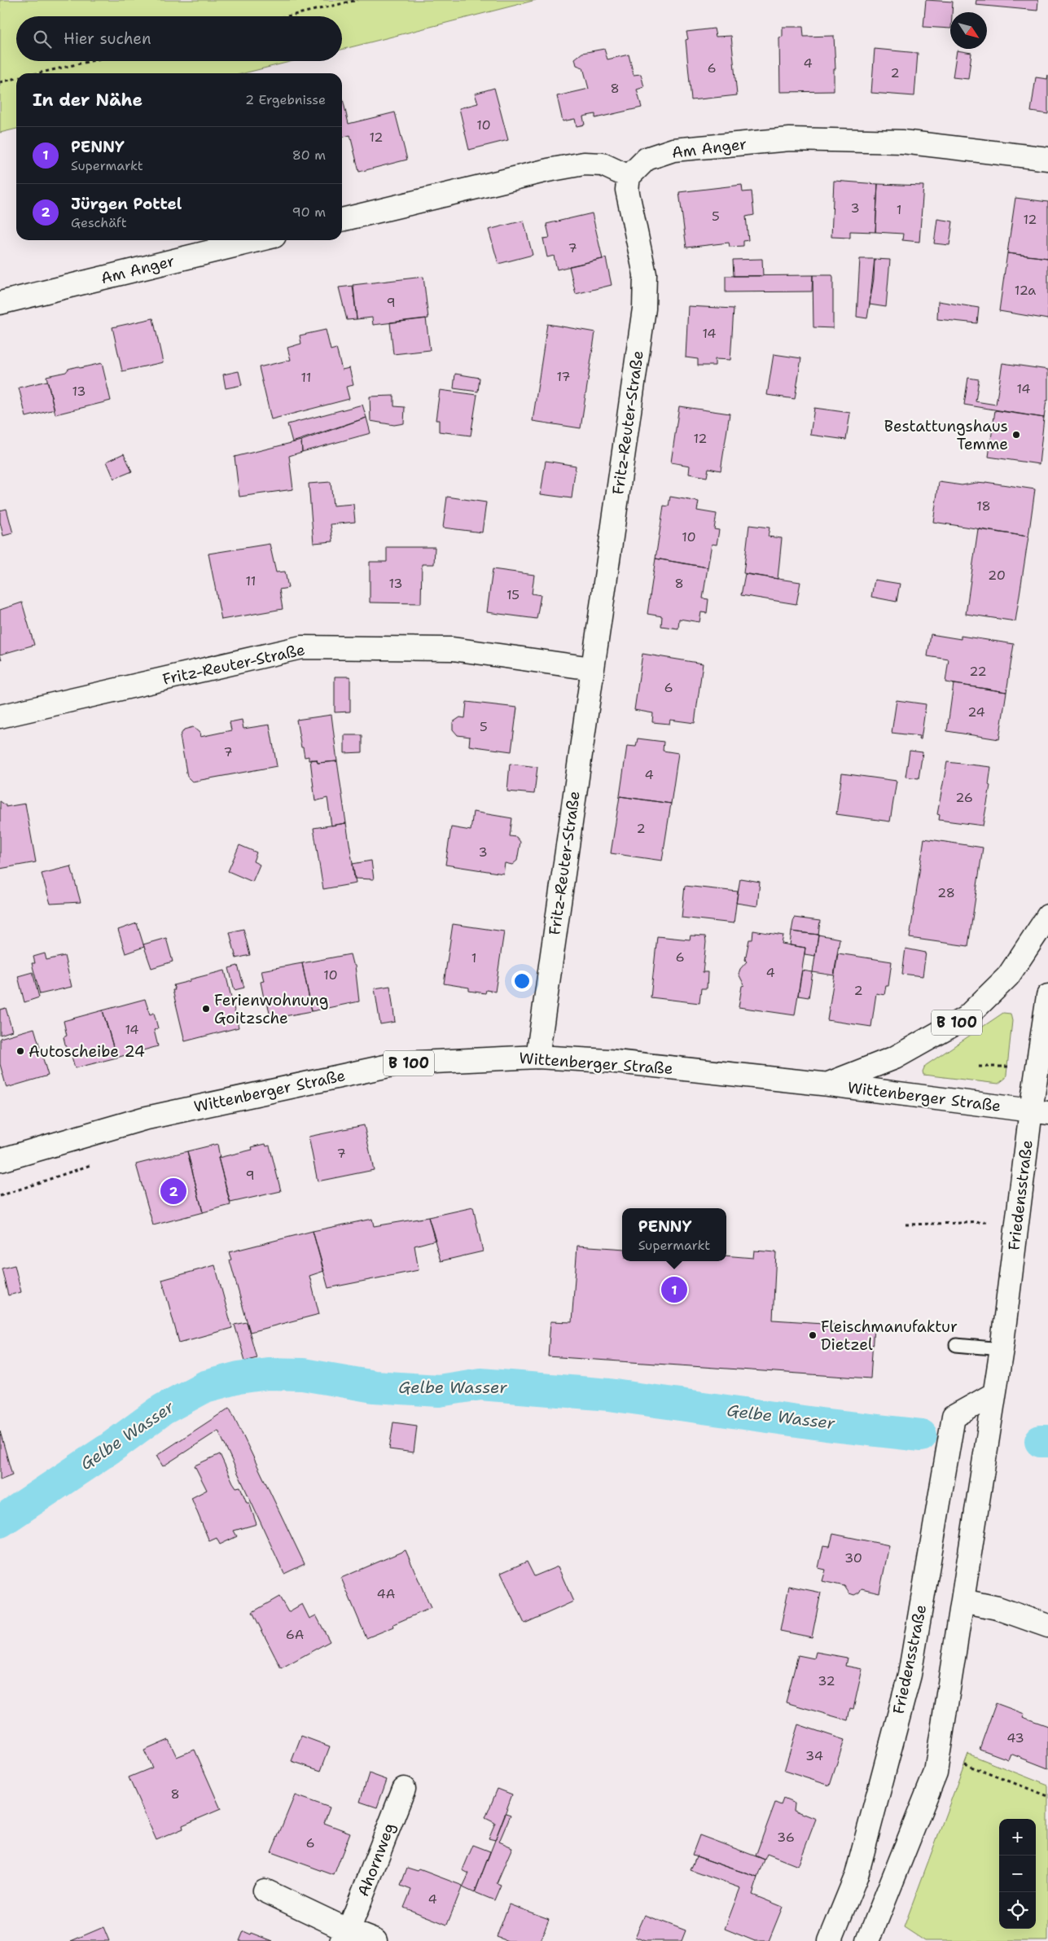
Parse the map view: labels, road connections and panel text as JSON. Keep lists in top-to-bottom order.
{
  "streets": {
    "street": [
      "Am Anger",
      "Fritz-Reuter-Straße",
      "B 100",
      "Wittenberger Straße",
      "Friedensstraße",
      "Ahornweg"
    ]
  },
  "crossings": [
    ["Am Anger", "Fritz-Reuter-Straße"],
    ["Fritz-Reuter-Straße", "Wittenberger Straße"],
    ["B 100", "Wittenberger Straße"],
    ["Wittenberger Straße", "Friedensstraße"]
  ],
  "water": ["Gelbe Wasser"],
  "places": [
    "Bestattungshaus Temme",
    "Ferienwohnung Goitzsche",
    "Autoscheibe 24",
    "Fleischmanufaktur Dietzel"
  ],
  "house_numbers": [
    "4",
    "6",
    "2",
    "8",
    "10",
    "12",
    "3",
    "1",
    "5",
    "12",
    "7",
    "12a",
    "9",
    "14",
    "17",
    "11",
    "14",
    "13",
    "12",
    "18",
    "10",
    "20",
    "11",
    "13",
    "8",
    "15",
    "22",
    "6",
    "24",
    "5",
    "7",
    "4",
    "26",
    "2",
    "3",
    "28",
    "6",
    "1",
    "4",
    "10",
    "2",
    "14",
    "7",
    "9",
    "30",
    "4A",
    "6A",
    "32",
    "43",
    "34",
    "8",
    "36",
    "6",
    "4"
  ],
  "north": "bottom right",
  "page": {
    "search": "Hier suchen",
    "heading": ["In der Nähe", "2 Ergebnisse"],
    "list": [
      {
        "mark": "1",
        "name": "PENNY",
        "note": "Supermarkt",
        "value": "80 m"
      },
      {
        "mark": "2",
        "name": "Jürgen Pottel",
        "note": "Geschäft",
        "value": "90 m"
      }
    ],
    "pins": ["2", "1"],
    "popup": ["PENNY", "Supermarkt"],
    "map_buttons": ["+", "−"]
  }
}
